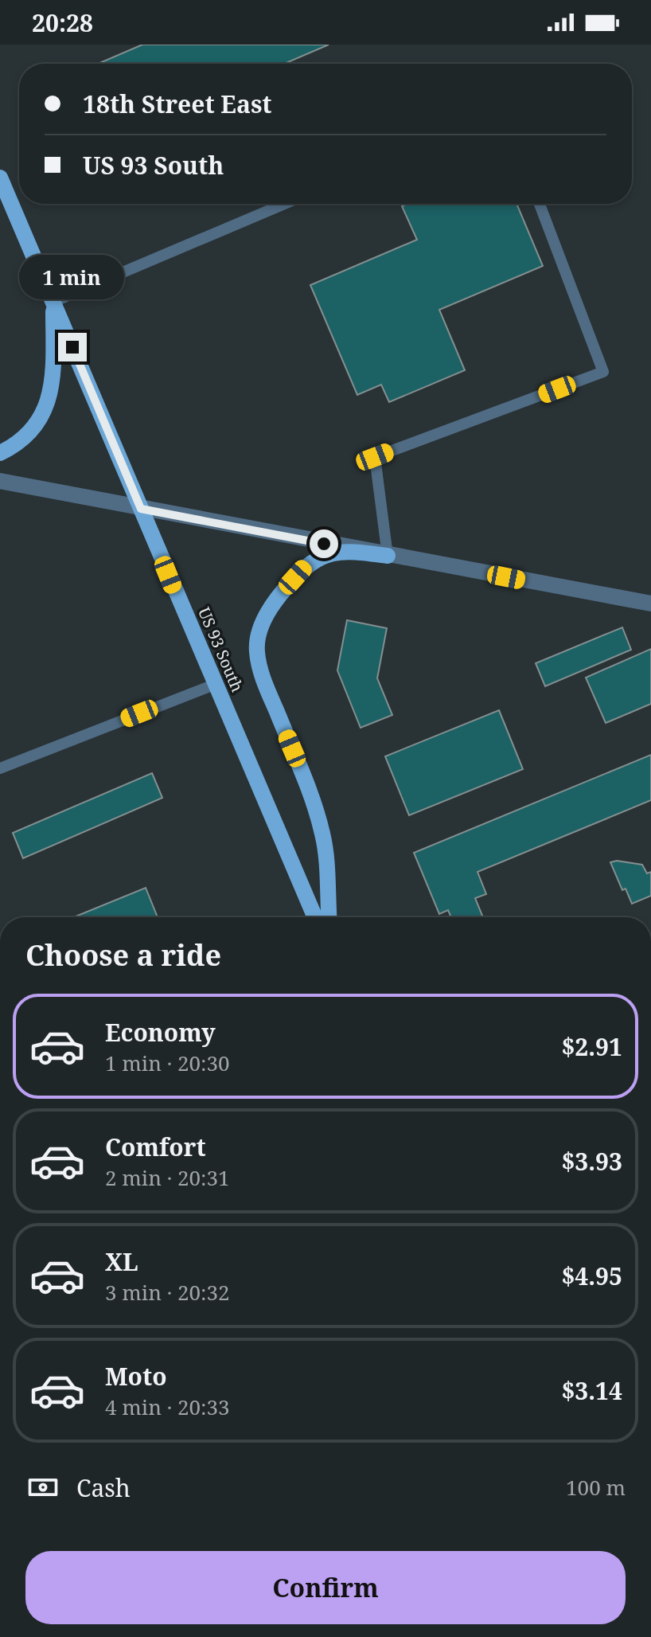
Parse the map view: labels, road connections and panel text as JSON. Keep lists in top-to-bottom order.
{
  "streets": {
    "main road": ["US 93 South"]
  },
  "page": {
    "status": "20:28",
    "banner": ["18th Street East", "US 93 South"],
    "bubble": "1 min",
    "heading": "Choose a ride",
    "list": [
      {
        "name": "Economy",
        "note": "1 min · 20:30",
        "value": "$2.91"
      },
      {
        "name": "Comfort",
        "note": "2 min · 20:31",
        "value": "$3.93"
      },
      {
        "name": "XL",
        "note": "3 min · 20:32",
        "value": "$4.95"
      },
      {
        "name": "Moto",
        "note": "4 min · 20:33",
        "value": "$3.14"
      }
    ],
    "pay": ["Cash", "100 m"],
    "buttons": "Confirm"
  }
}
